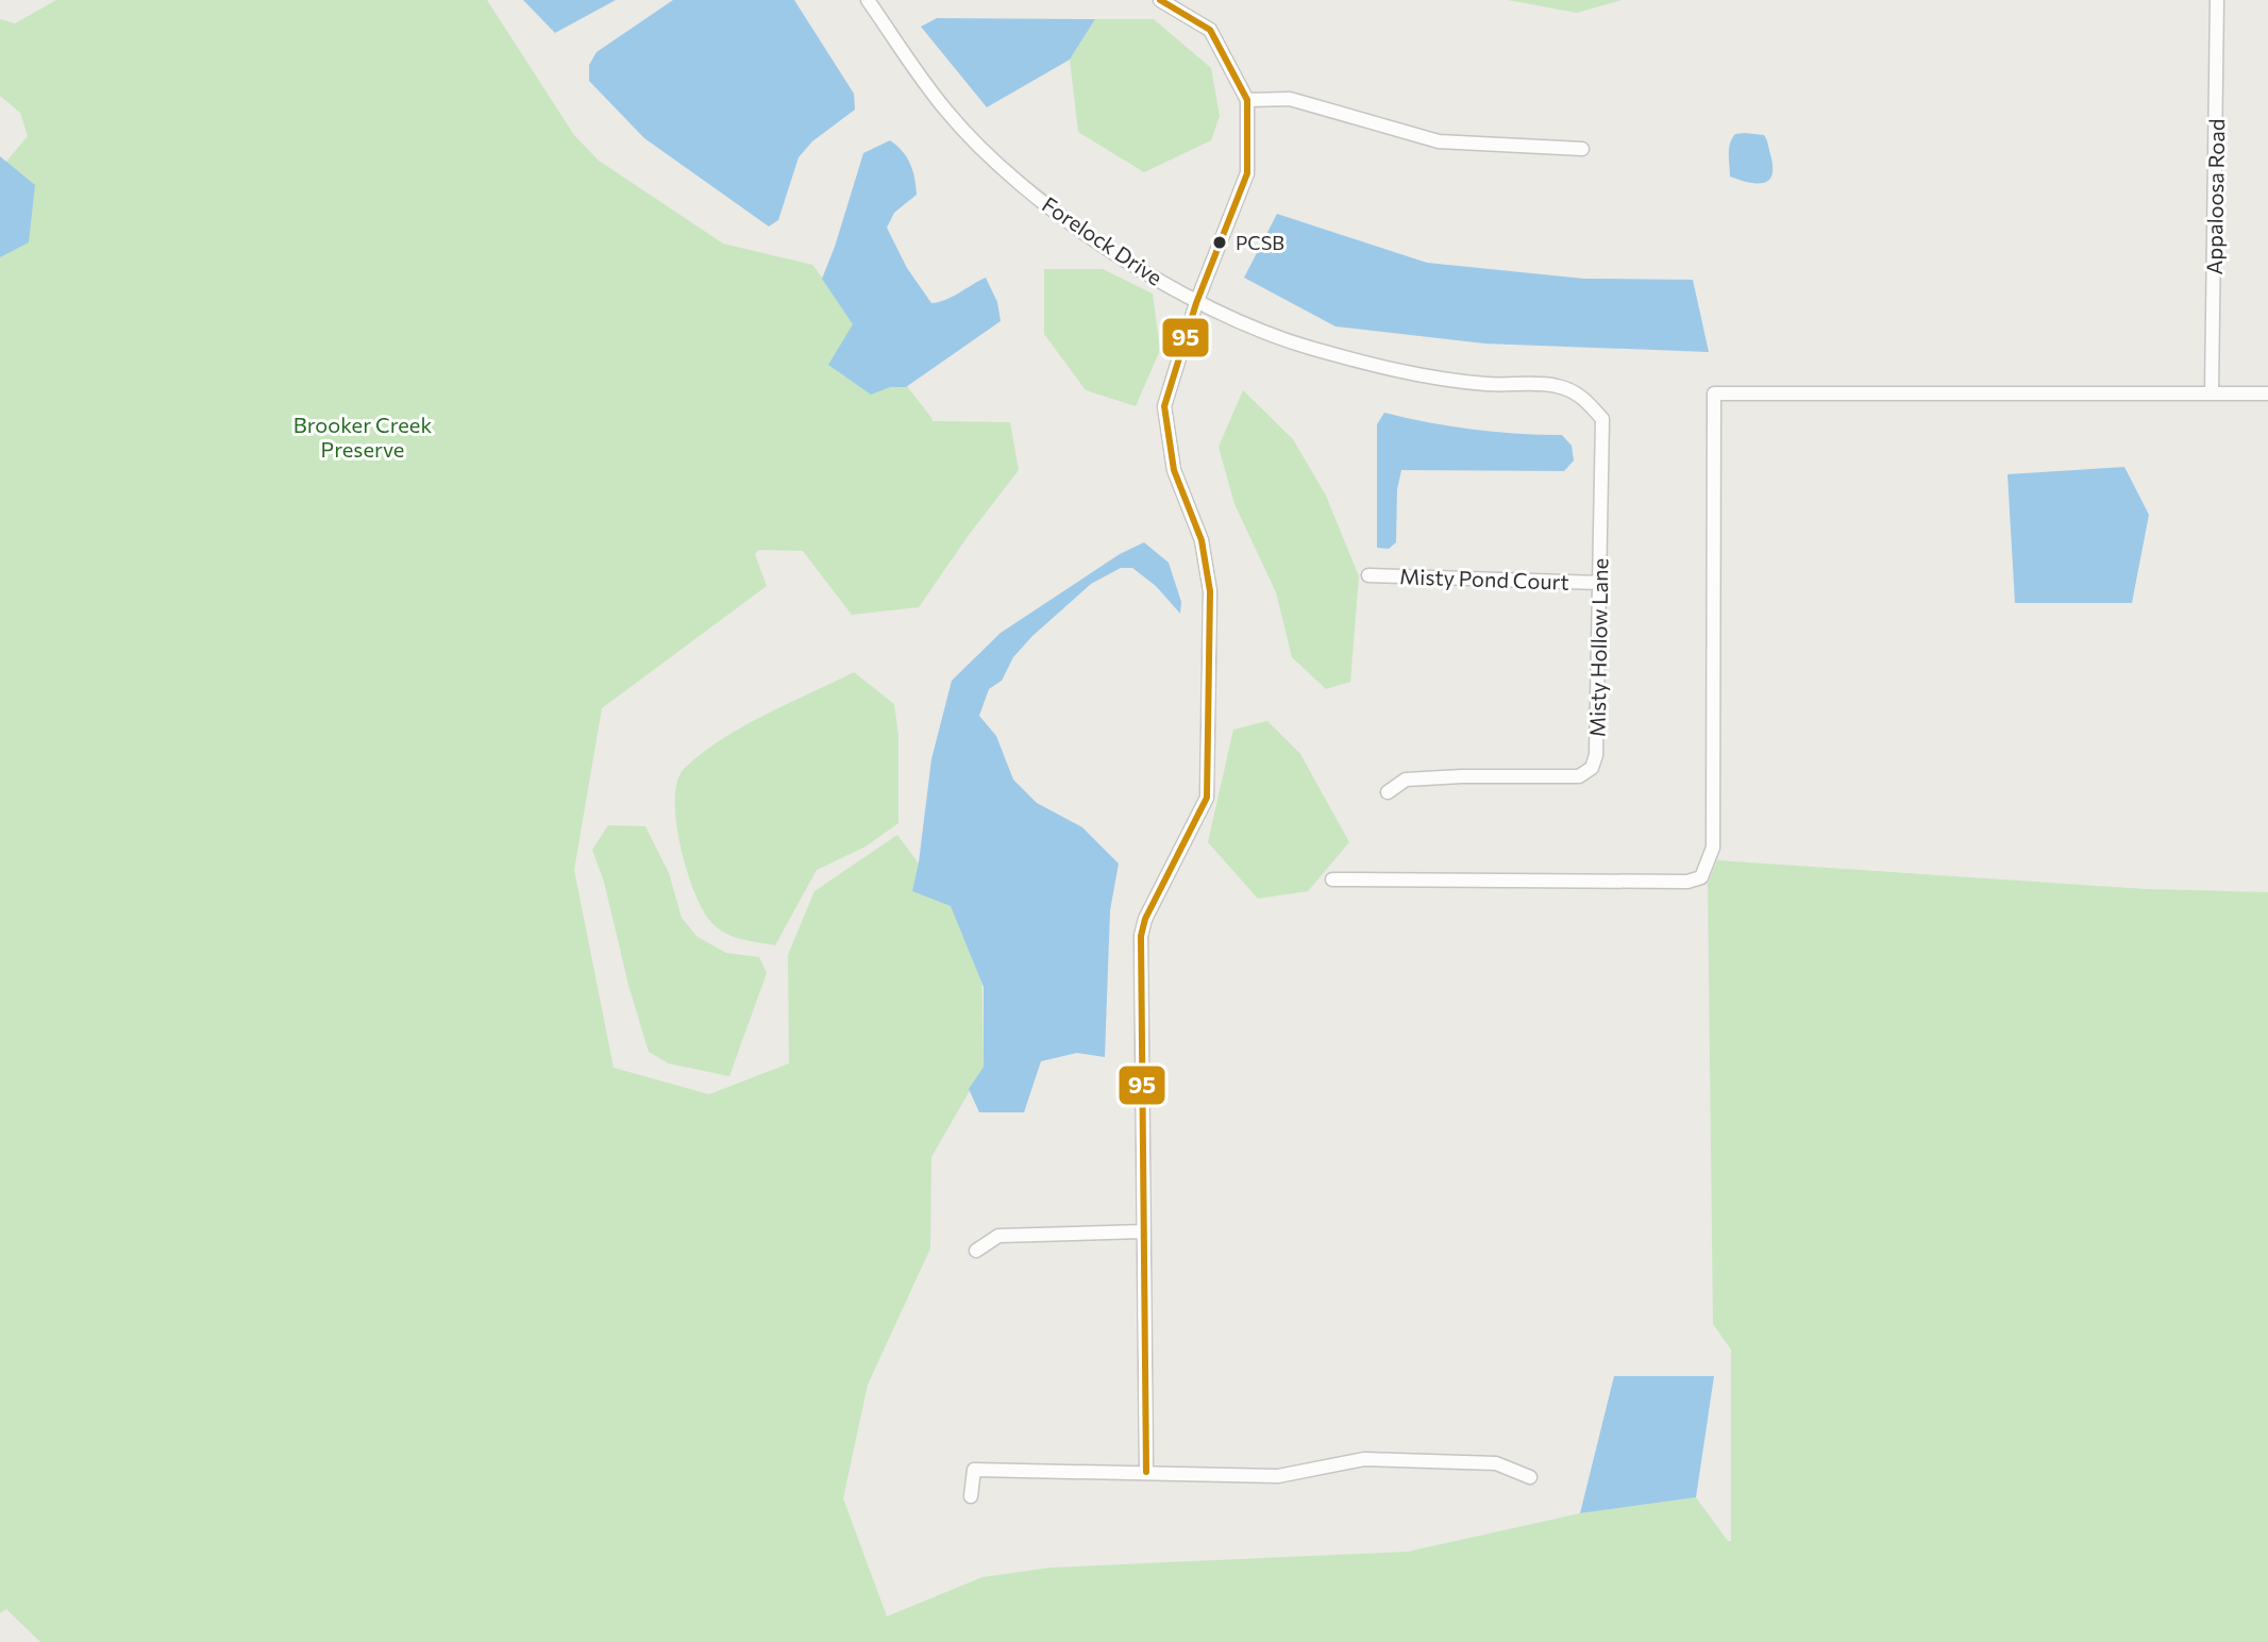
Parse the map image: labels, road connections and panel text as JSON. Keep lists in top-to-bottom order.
{
  "streets": {
    "street": [
      "Appaloosa Road",
      "Forelock Drive",
      "Misty Pond Court",
      "Misty Hollow Lane"
    ]
  },
  "crossings": [
    ["Forelock Drive", "Misty Hollow Lane"],
    ["Misty Pond Court", "Misty Hollow Lane"]
  ],
  "parks": ["Brooker Creek Preserve"],
  "places": ["PCSB"],
  "lines": ["transit line 95"]
}
